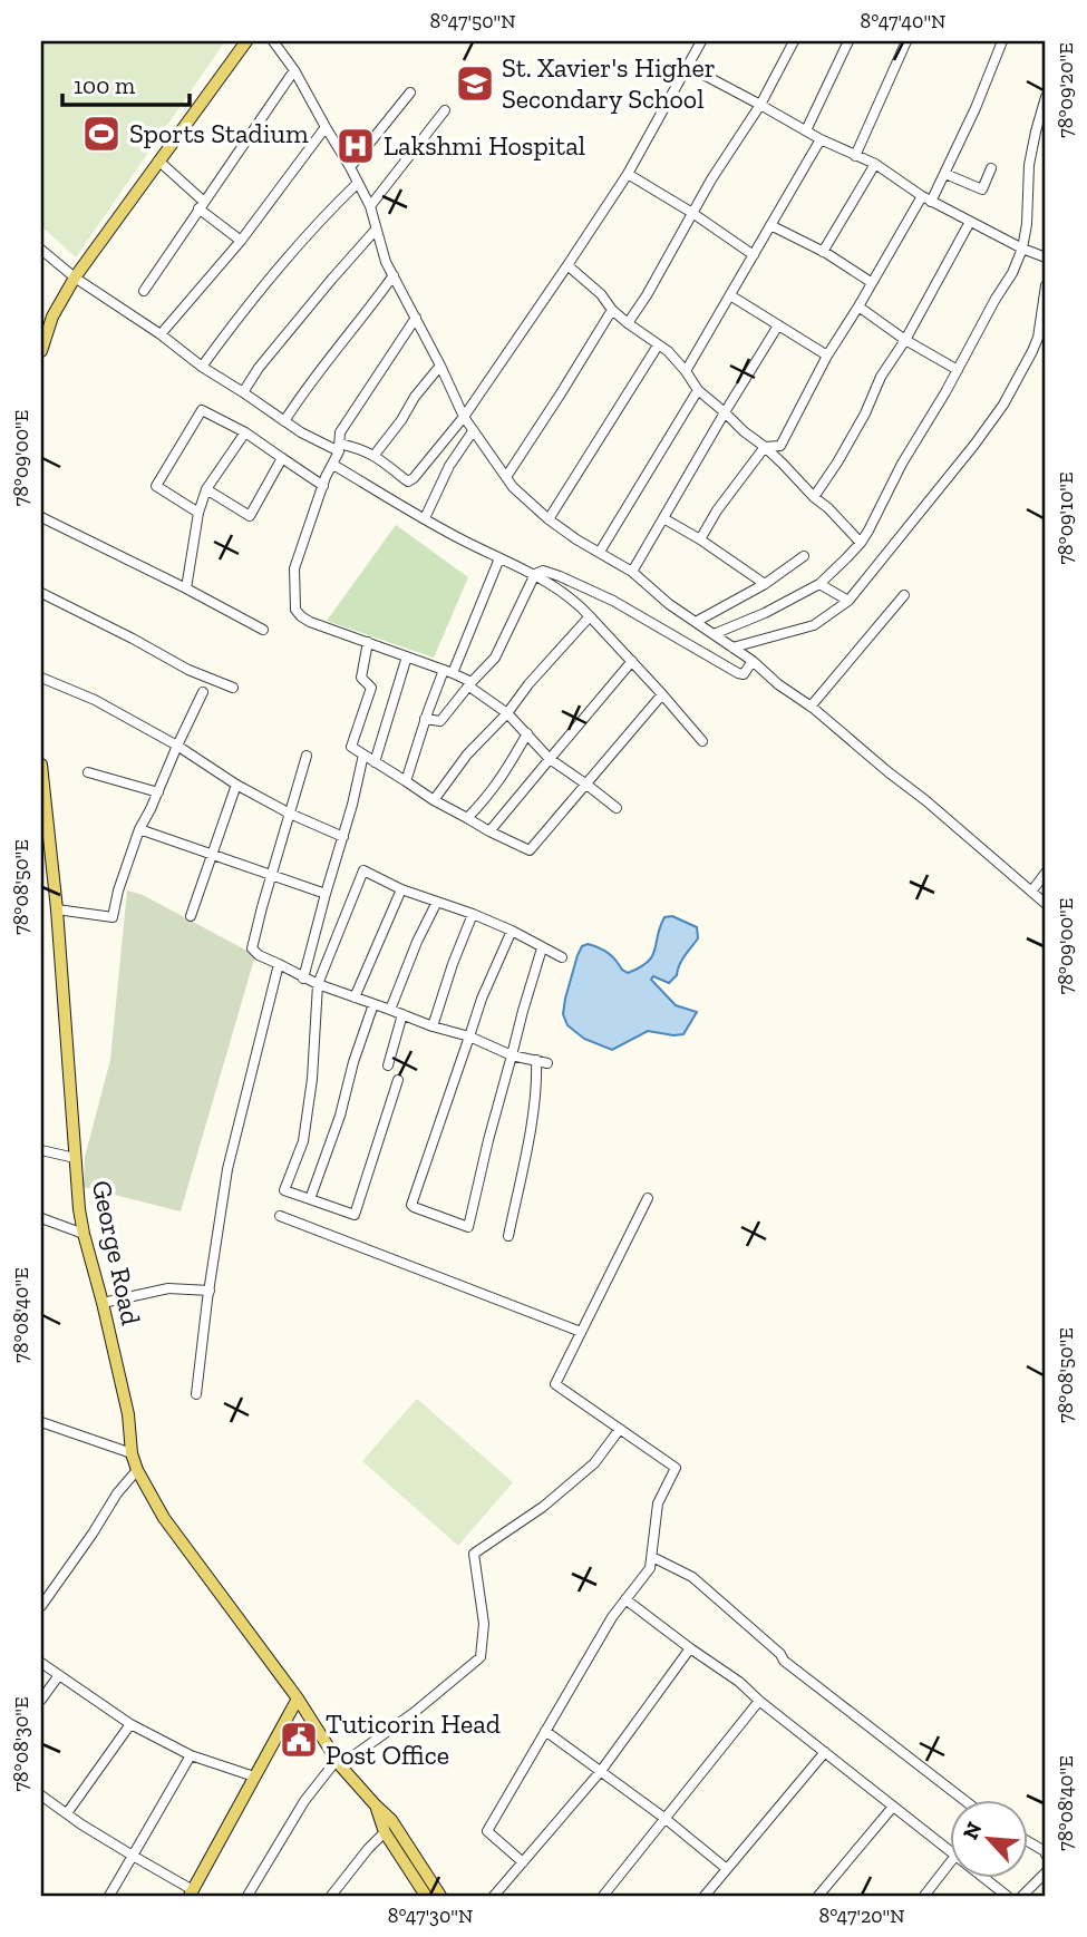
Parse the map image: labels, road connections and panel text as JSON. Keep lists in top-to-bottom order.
{
  "streets": {
    "main road": ["George Road"]
  },
  "places": {
    "school or university": ["St. Xavier's Higher Secondary School"],
    "sports": ["Sports Stadium"],
    "hospital": ["Lakshmi Hospital"],
    "public building": ["Tuticorin Head Post Office"]
  },
  "scale_bar": "100 m",
  "north": "top left",
  "coordinates": [
    "8°47'50\"N",
    "8°47'40\"N",
    "78°09'20\"E",
    "78°09'00\"E",
    "78°09'10\"E",
    "78°08'50\"E",
    "78°08'40\"E",
    "78°08'30\"E",
    "8°47'30\"N",
    "8°47'20\"N"
  ]
}
